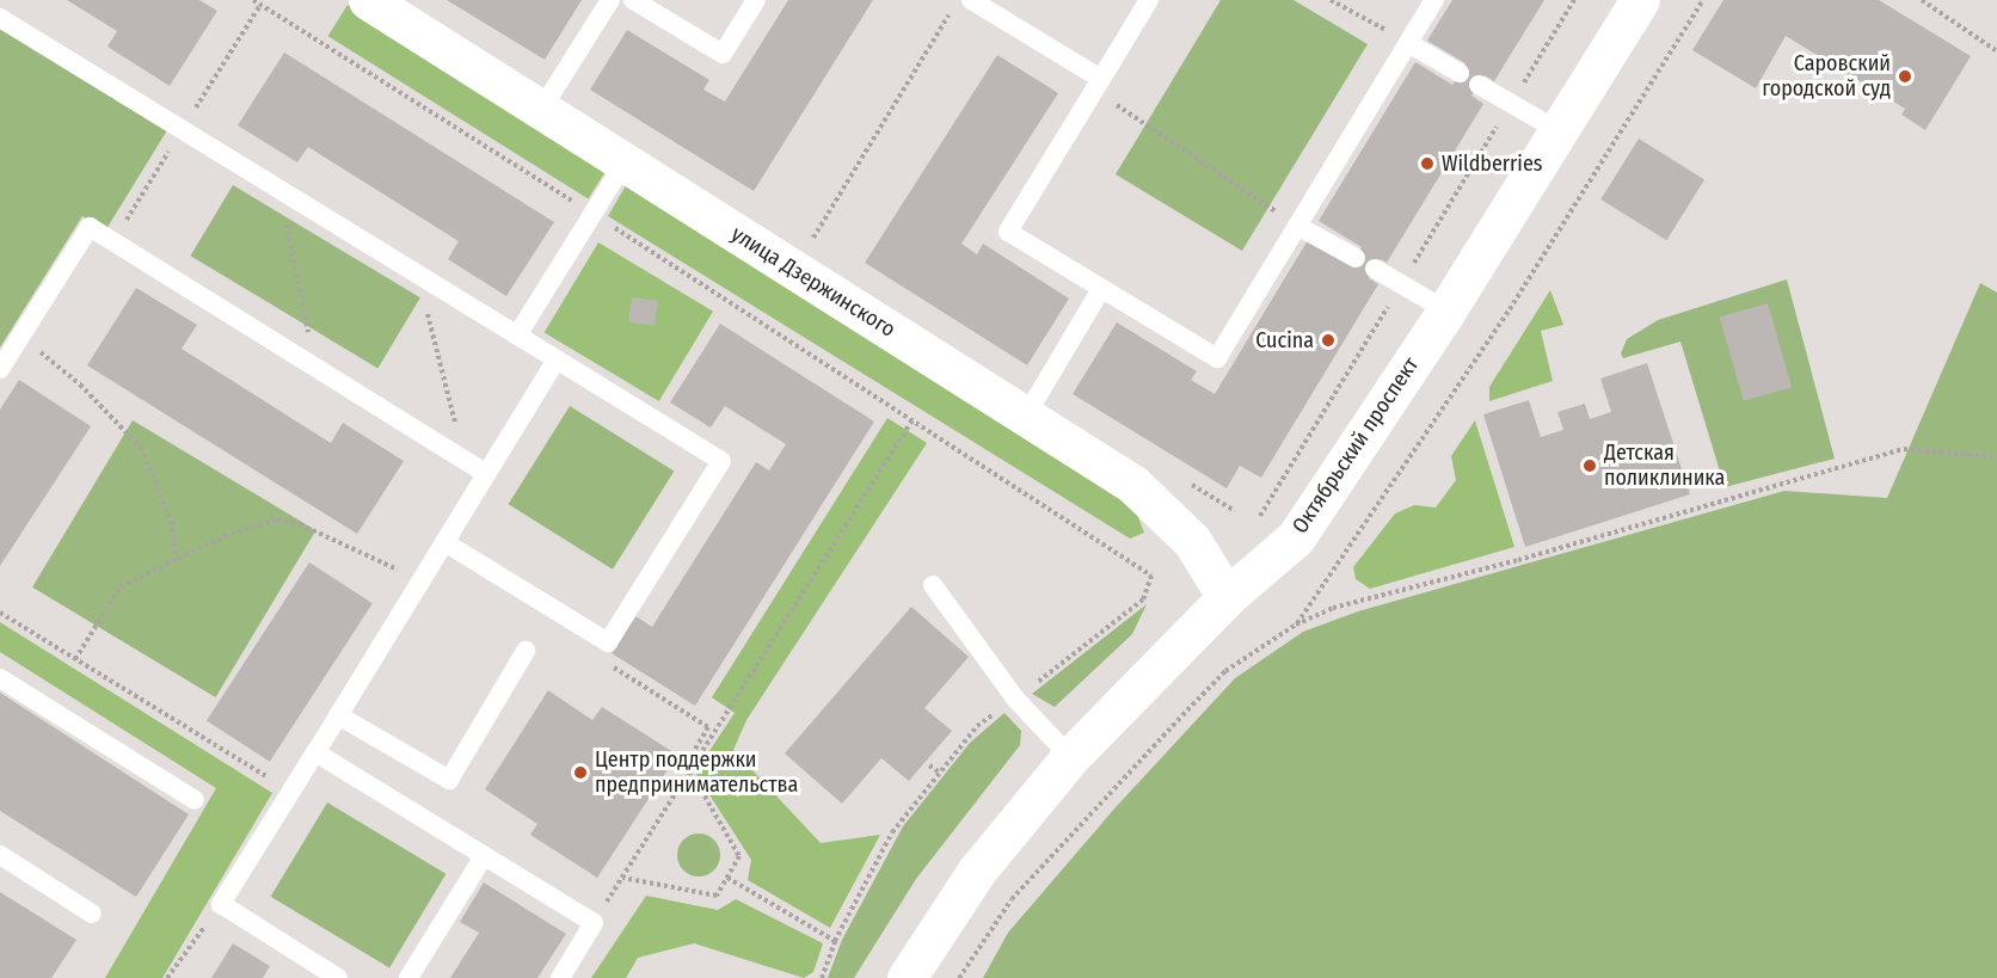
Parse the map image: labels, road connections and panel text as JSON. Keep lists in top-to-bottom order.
{
  "streets": {
    "street": ["улица Дзержинского", "Октябрьский проспект"]
  },
  "crossings": [
    ["улица Дзержинского", "Октябрьский проспект"]
  ],
  "places": [
    "Саровский городской суд",
    "Wildberries",
    "Cucina",
    "Детская поликлиника",
    "Центр поддержки предпринимательства"
  ]
}
